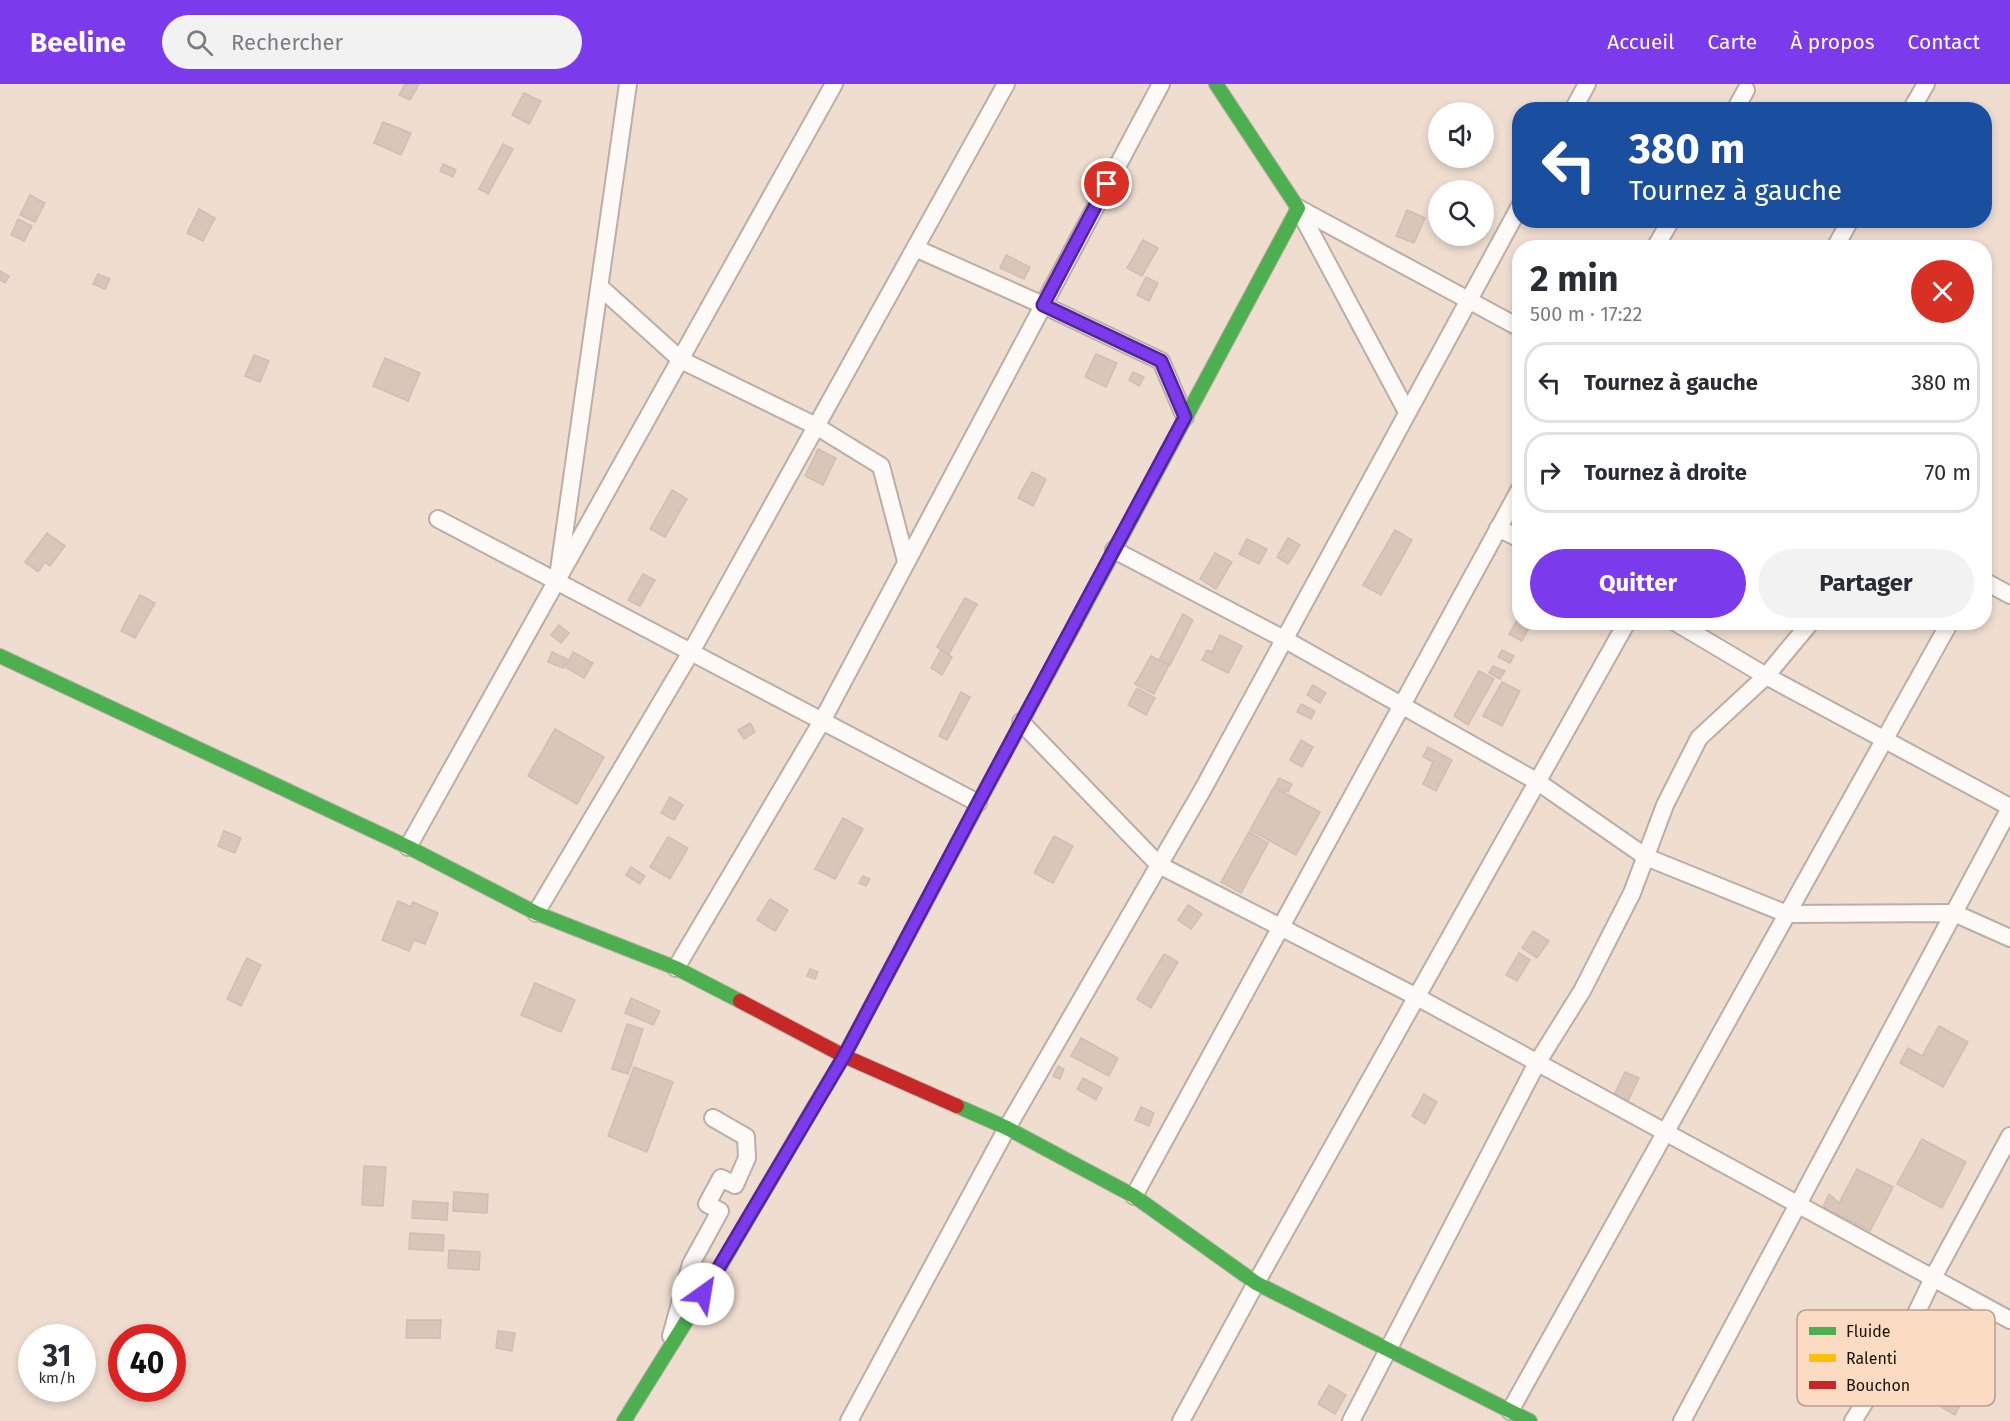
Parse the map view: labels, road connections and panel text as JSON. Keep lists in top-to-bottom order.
{
  "legend": ["Fluide", "Ralenti", "Bouchon"],
  "page": {
    "header": "Beeline",
    "search": "Rechercher",
    "nav": [
      "Accueil",
      "Carte",
      "À propos",
      "Contact"
    ],
    "turn": ["380 m", "Tournez à gauche"],
    "heading": ["2 min", "500 m · 17:22"],
    "list": [
      {
        "name": "Tournez à gauche",
        "value": "380 m"
      },
      {
        "name": "Tournez à droite",
        "value": "70 m"
      }
    ],
    "buttons": ["Quitter", "Partager"],
    "speed": "31 km/h",
    "limit": "40"
  }
}
